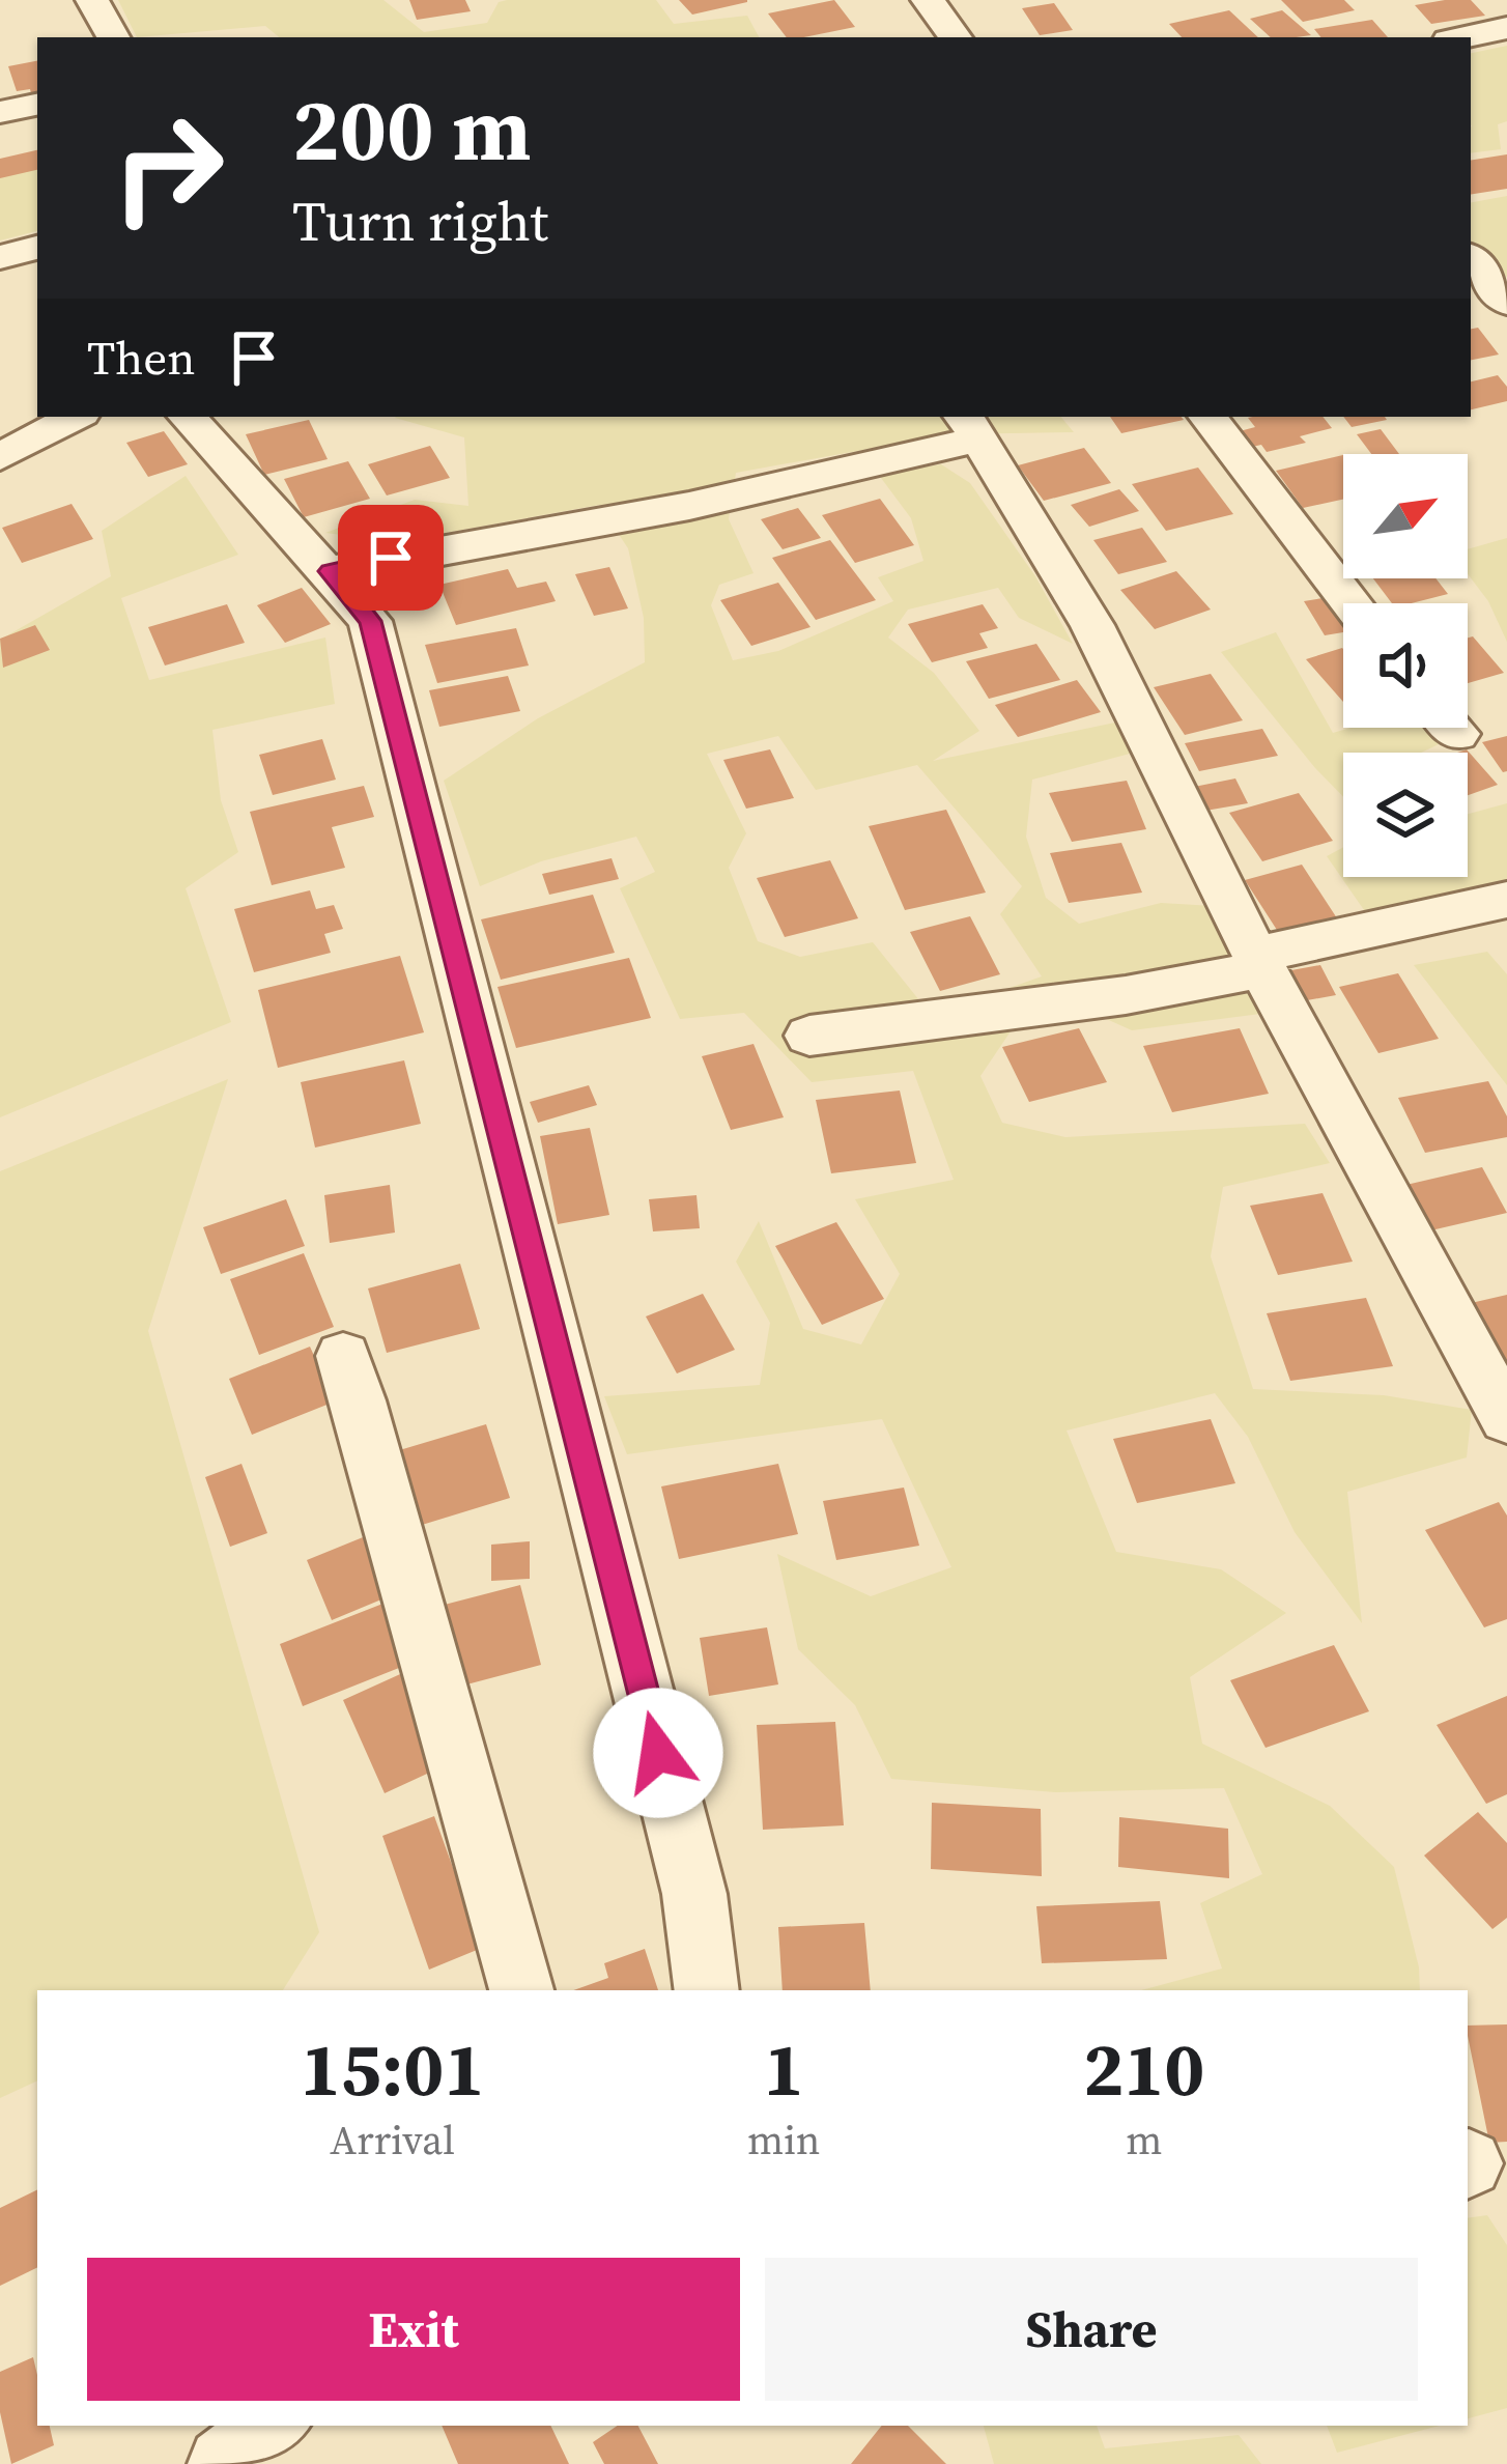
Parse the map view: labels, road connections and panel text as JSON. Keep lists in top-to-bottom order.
{
  "north": "top right",
  "page": {
    "turn": ["200 m", "Turn right"],
    "then": "Then",
    "eta": [
      "15:01",
      "Arrival",
      "1",
      "min",
      "210",
      "m"
    ],
    "buttons": ["Exit", "Share"]
  }
}
